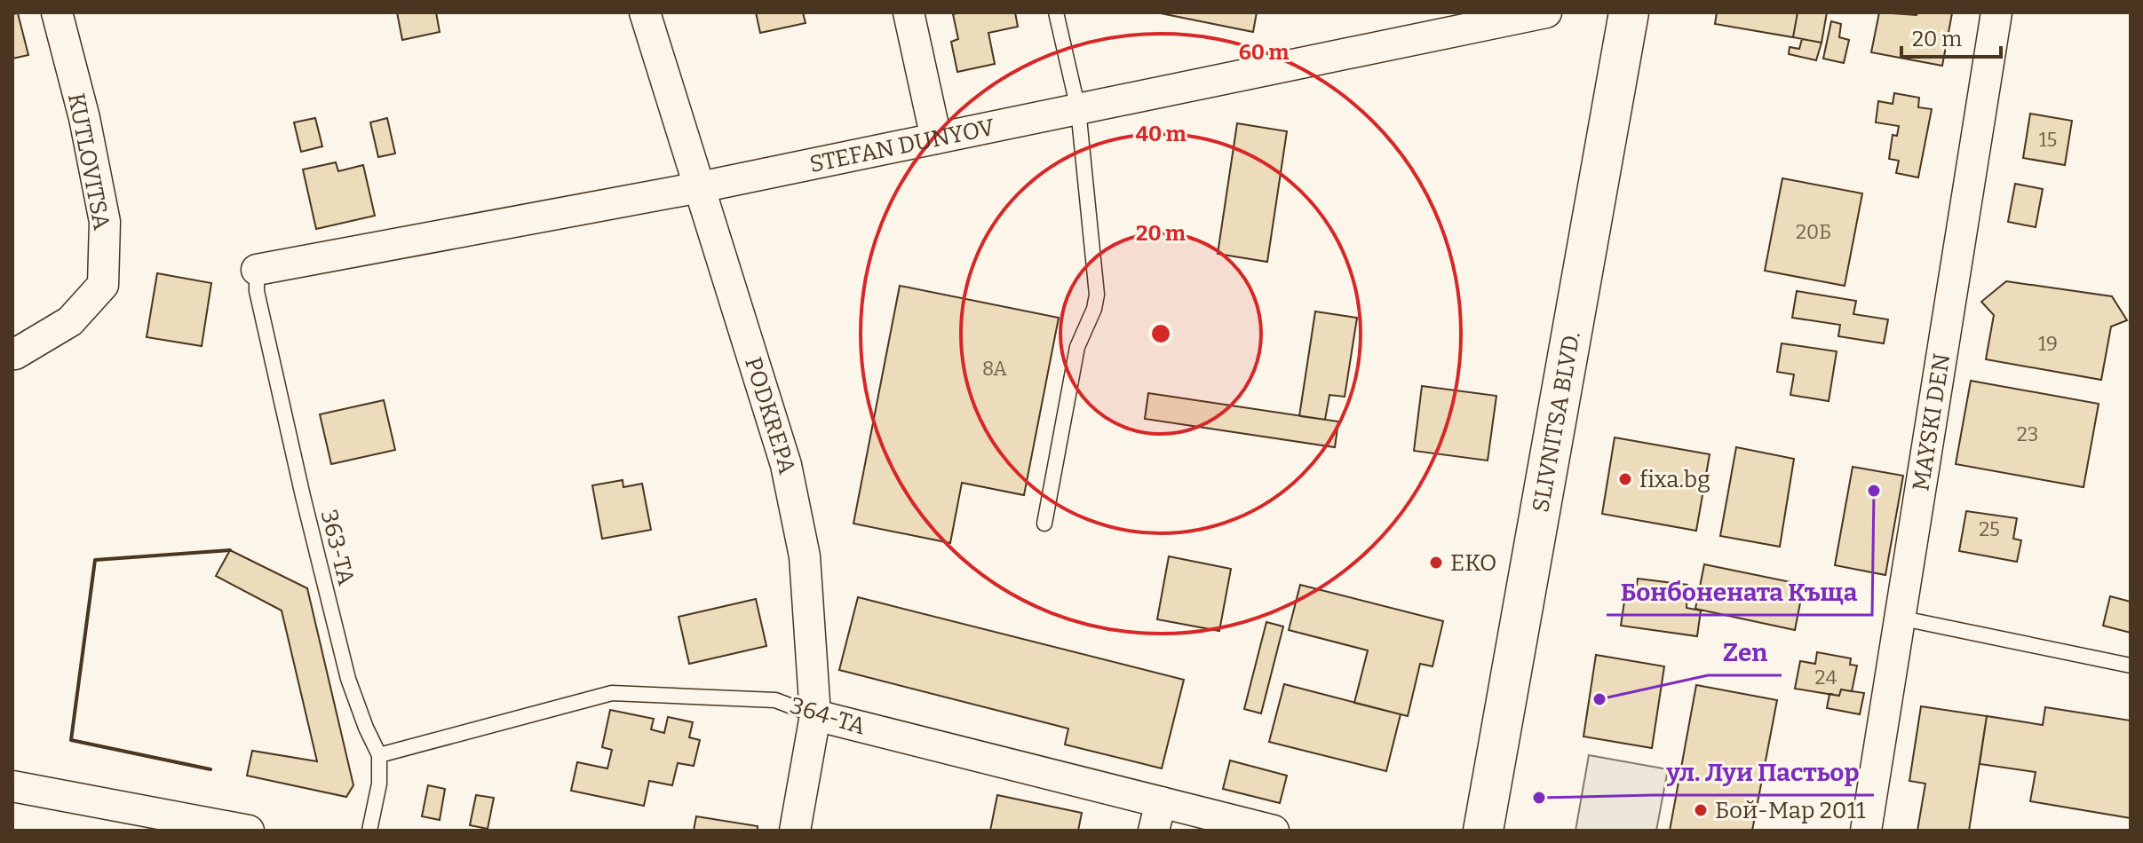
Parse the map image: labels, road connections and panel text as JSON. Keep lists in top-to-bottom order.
{
  "streets": {
    "main road": ["SLIVNITSA BLVD."],
    "street": [
      "STEFAN DUNYOV",
      "KUTLOVITSA",
      "PODKREPA",
      "MAYSKI DEN",
      "364-ТА"
    ],
    "lane": ["363-ТА"]
  },
  "crossings": [
    ["STEFAN DUNYOV", "PODKREPA"],
    ["STEFAN DUNYOV", "363-ТА"],
    ["PODKREPA", "364-ТА"],
    ["363-ТА", "364-ТА"]
  ],
  "places": [
    "fixa.bg",
    "Бонбонената Къща",
    "EKO",
    "Zen",
    "ул. Луи Пастьор",
    "Бой-Мар 2011"
  ],
  "house_numbers": [
    "15",
    "20Б",
    "19",
    "8А",
    "23",
    "25",
    "24"
  ],
  "scale_bar": "20 m",
  "rings": ["60 m", "40 m", "20 m"]
}
